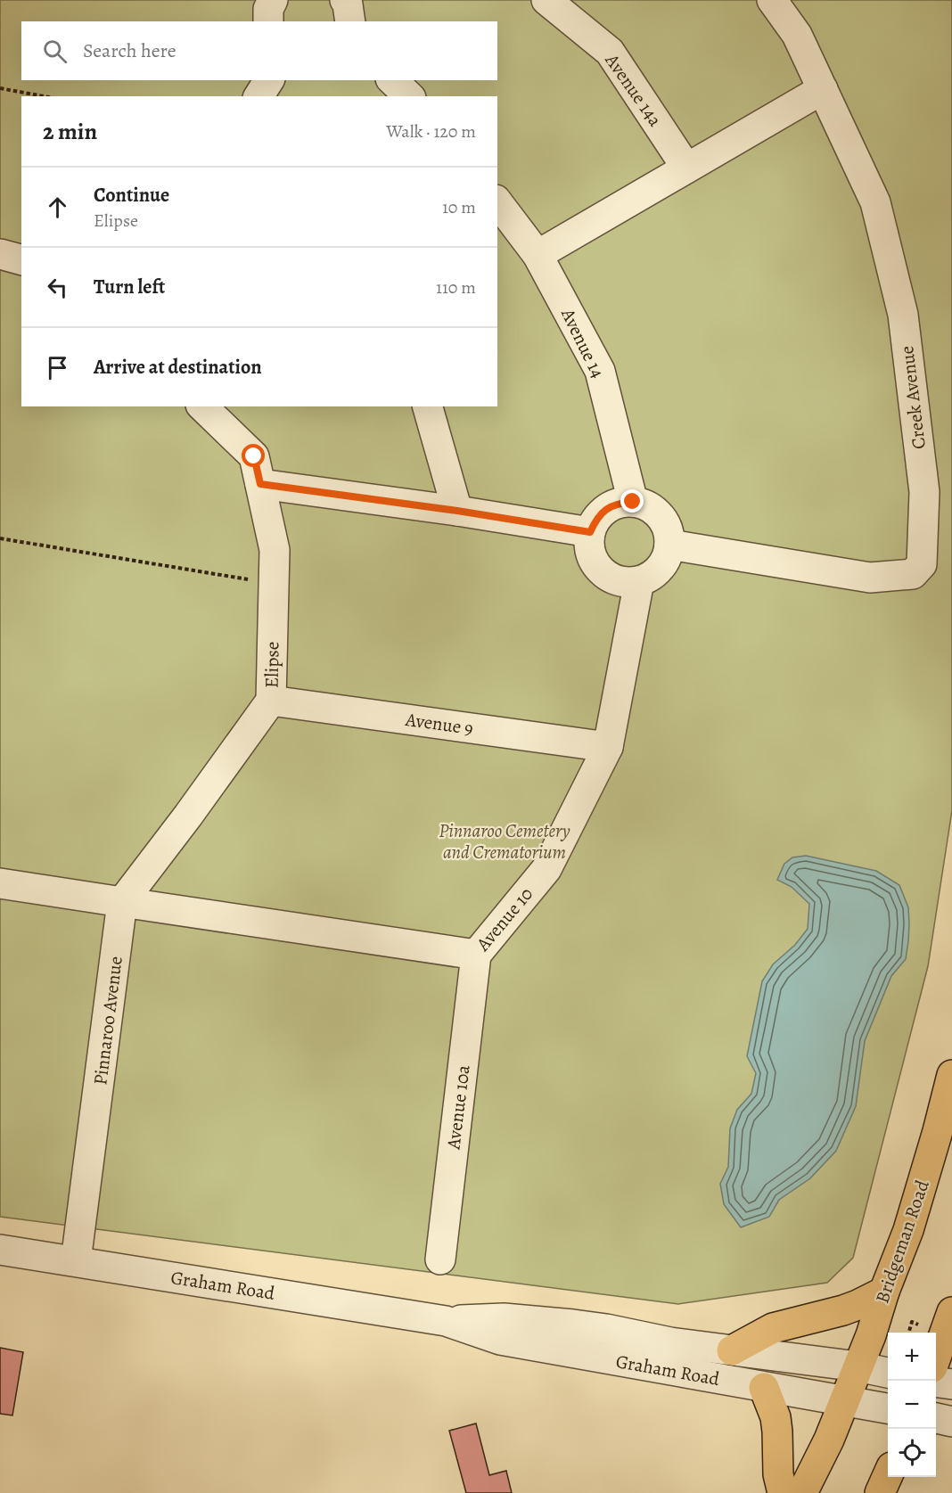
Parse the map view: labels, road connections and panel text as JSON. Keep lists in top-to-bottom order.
{
  "streets": {
    "main road": ["Bridgeman Road"],
    "street": [
      "Avenue 14a",
      "Avenue 14",
      "Creek Avenue",
      "Elipse",
      "Avenue 9",
      "Avenue 10",
      "Pinnaroo Avenue",
      "Avenue 10a",
      "Graham Road"
    ]
  },
  "crossings": [
    ["Avenue 14", "Creek Avenue"],
    ["Avenue 14", "Avenue 10"],
    ["Creek Avenue", "Avenue 10"],
    ["Elipse", "Avenue 9"],
    ["Elipse", "Avenue 10"],
    ["Elipse", "Pinnaroo Avenue"],
    ["Avenue 9", "Avenue 10"],
    ["Avenue 10", "Pinnaroo Avenue"],
    ["Avenue 10", "Avenue 10a"],
    ["Pinnaroo Avenue", "Graham Road"],
    ["Bridgeman Road", "Graham Road"]
  ],
  "parks": ["Pinnaroo Cemetery and Crematorium"],
  "page": {
    "search": "Search here",
    "heading": ["2 min", "Walk · 120 m"],
    "list": [
      ["Continue", "Elipse", "10 m"],
      ["Turn left", "110 m"],
      "Arrive at destination"
    ],
    "map_buttons": ["+", "−"]
  }
}
